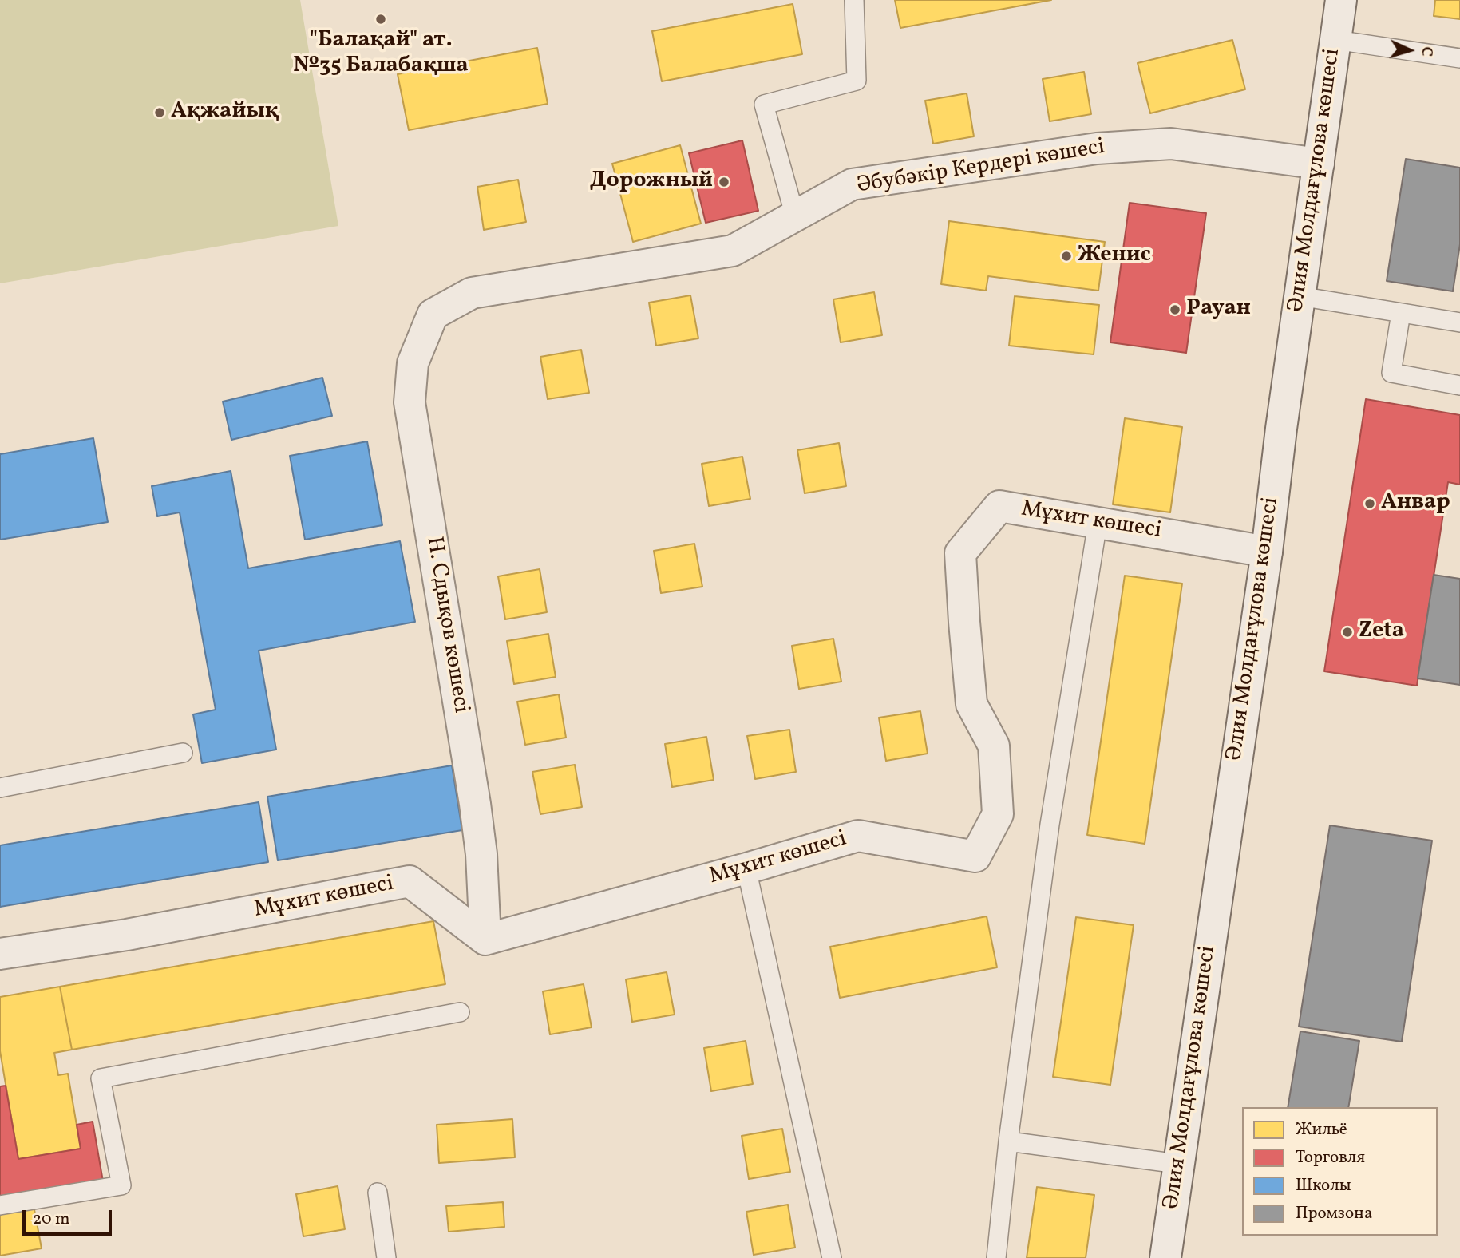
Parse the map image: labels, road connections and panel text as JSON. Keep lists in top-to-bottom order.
{
  "streets": {
    "street": [
      "Әбубәкір Кердері көшесі",
      "Әлия Молдағұлова көшесі",
      "Мұхит көшесі",
      "Н. Сдықов көшесі"
    ]
  },
  "crossings": [
    ["Әбубәкір Кердері көшесі", "Әлия Молдағұлова көшесі"],
    ["Әбубәкір Кердері көшесі", "Н. Сдықов көшесі"],
    ["Әлия Молдағұлова көшесі", "Мұхит көшесі"],
    ["Мұхит көшесі", "Н. Сдықов көшесі"]
  ],
  "places": [
    "\"Балақай\" ат. №35 Балабақша",
    "Ақжайық",
    "Дорожный",
    "Женис",
    "Рауан",
    "Анвар",
    "Zeta"
  ],
  "legend": [
    "Жильё",
    "Торговля",
    "Школы",
    "Промзона"
  ],
  "scale_bar": "20 m",
  "north": "right"
}
